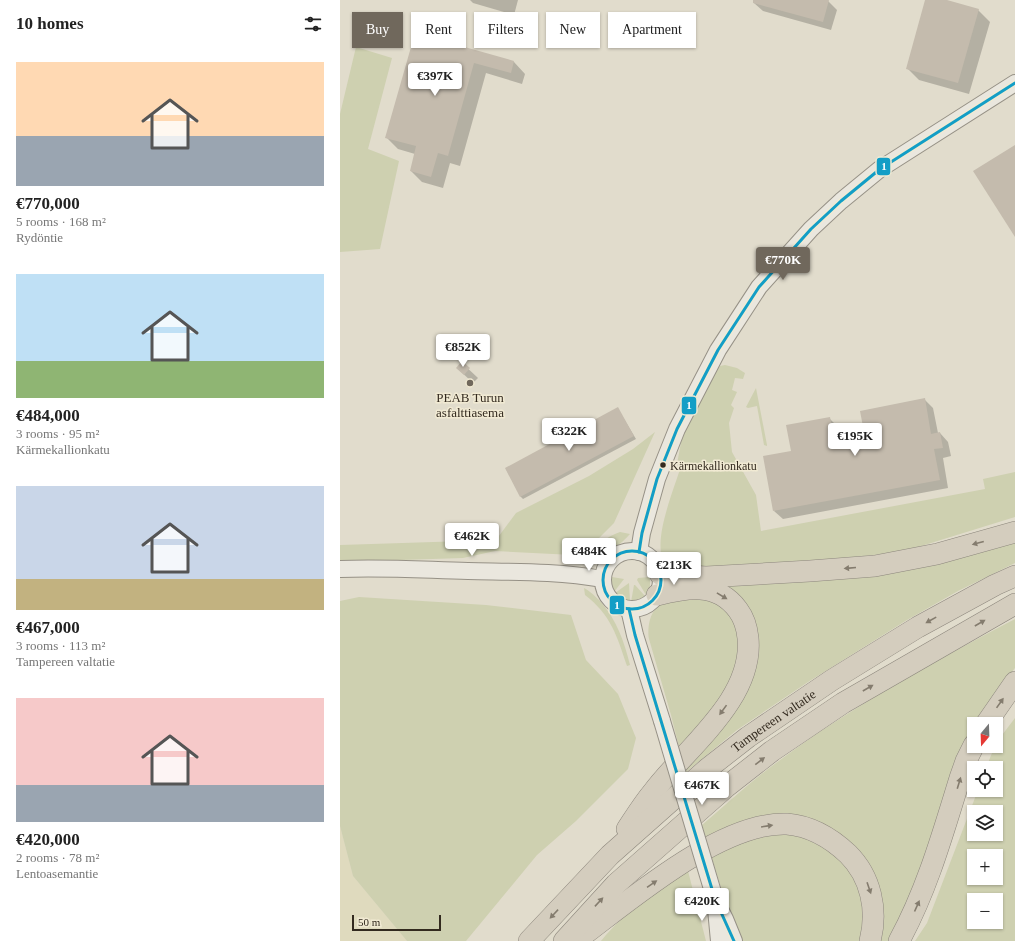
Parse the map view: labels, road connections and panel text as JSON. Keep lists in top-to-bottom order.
{
  "streets": {
    "highway": ["Tampereen valtatie"]
  },
  "places": ["PEAB Turun asfalttiasema", "Kärmekallionkatu"],
  "lines": ["transit line 1"],
  "scale_bar": "50 m",
  "north": "bottom",
  "page": {
    "heading": "10 homes",
    "chip": [
      "Buy",
      "Rent",
      "Filters",
      "New",
      "Apartment"
    ],
    "list": [
      {
        "name": "€770,000",
        "note": "5 rooms · 168 m² · Rydöntie"
      },
      {
        "name": "€484,000",
        "note": "3 rooms · 95 m² · Kärmekallionkatu"
      },
      {
        "name": "€467,000",
        "note": "3 rooms · 113 m² · Tampereen valtatie"
      },
      {
        "name": "€420,000",
        "note": "2 rooms · 78 m² · Lentoasemantie"
      }
    ],
    "price": [
      "€397K",
      "€770K",
      "€852K",
      "€322K",
      "€195K",
      "€462K",
      "€484K",
      "€213K",
      "€467K",
      "€420K"
    ],
    "map_buttons": ["+", "−"],
    "scale": "50 m"
  }
}
